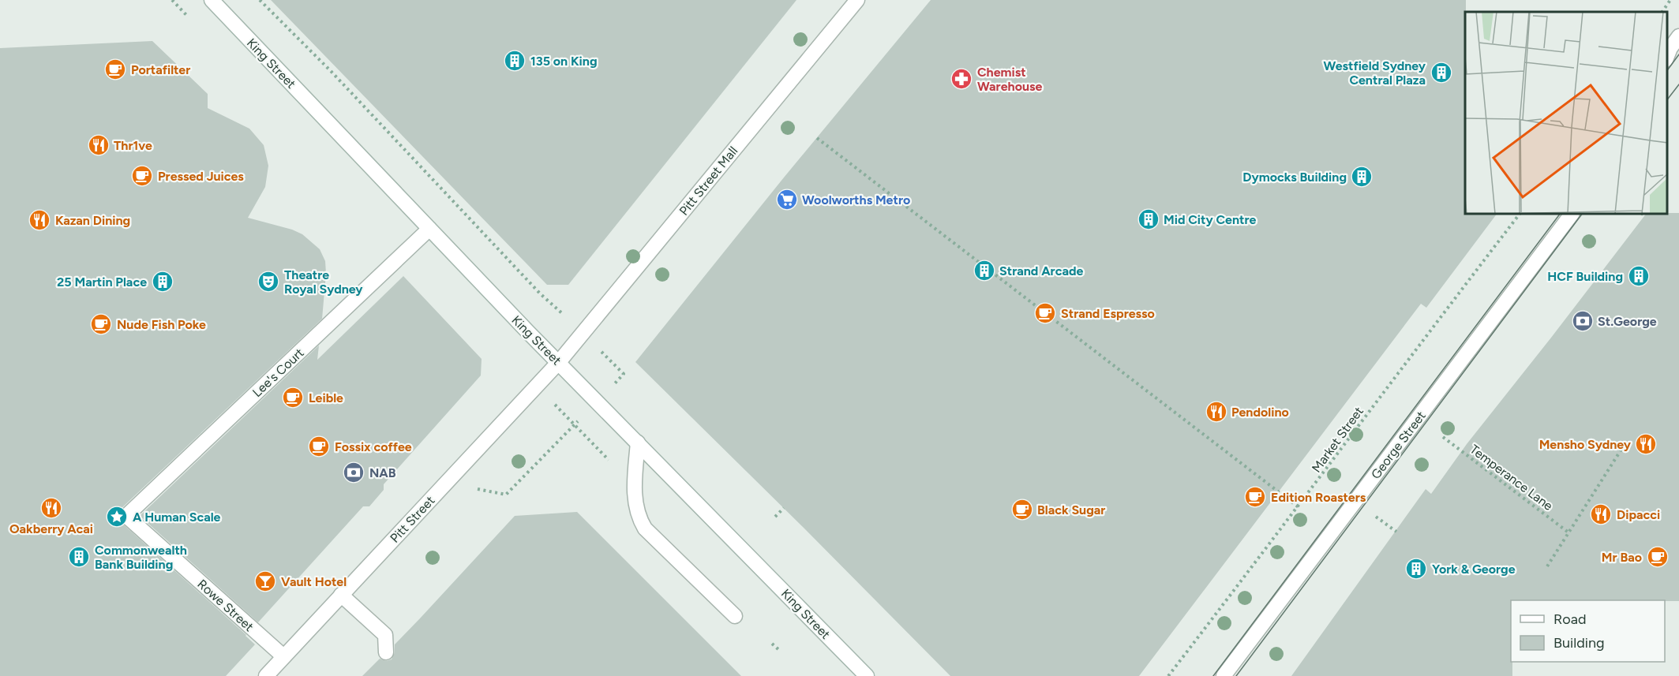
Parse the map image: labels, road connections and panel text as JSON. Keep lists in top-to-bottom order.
{
  "streets": {
    "street": [
      "King Street",
      "Pitt Street Mall",
      "Lee's Court",
      "George Street",
      "Pitt Street",
      "Rowe Street"
    ],
    "path": ["Market Street", "Temperance Lane"]
  },
  "crossings": [
    ["King Street", "Pitt Street Mall"],
    ["King Street", "Lee's Court"],
    ["King Street", "Pitt Street"],
    ["Pitt Street Mall", "Pitt Street"],
    ["Lee's Court", "Rowe Street"],
    ["Pitt Street", "Rowe Street"]
  ],
  "places": {
    "building": [
      "135 on King",
      "Westfield Sydney Central Plaza",
      "Dymocks Building",
      "Mid City Centre",
      "Strand Arcade",
      "HCF Building",
      "25 Martin Place",
      "Commonwealth Bank Building",
      "York & George"
    ],
    "cafe": [
      "Portafilter",
      "Pressed Juices",
      "Strand Espresso",
      "Nude Fish Poke",
      "Leible",
      "Fossix coffee",
      "Edition Roasters",
      "Black Sugar",
      "Mr Bao"
    ],
    "pharmacy": ["Chemist Warehouse"],
    "restaurant": [
      "Thr1ve",
      "Kazan Dining",
      "Pendolino",
      "Mensho Sydney",
      "Oakberry Acai",
      "Dipacci"
    ],
    "supermarket": ["Woolworths Metro"],
    "theatre": ["Theatre Royal Sydney"],
    "bank": ["St.George", "NAB"],
    "place": ["A Human Scale"],
    "bar": ["Vault Hotel"]
  },
  "legend": ["Road", "Building"]
}
